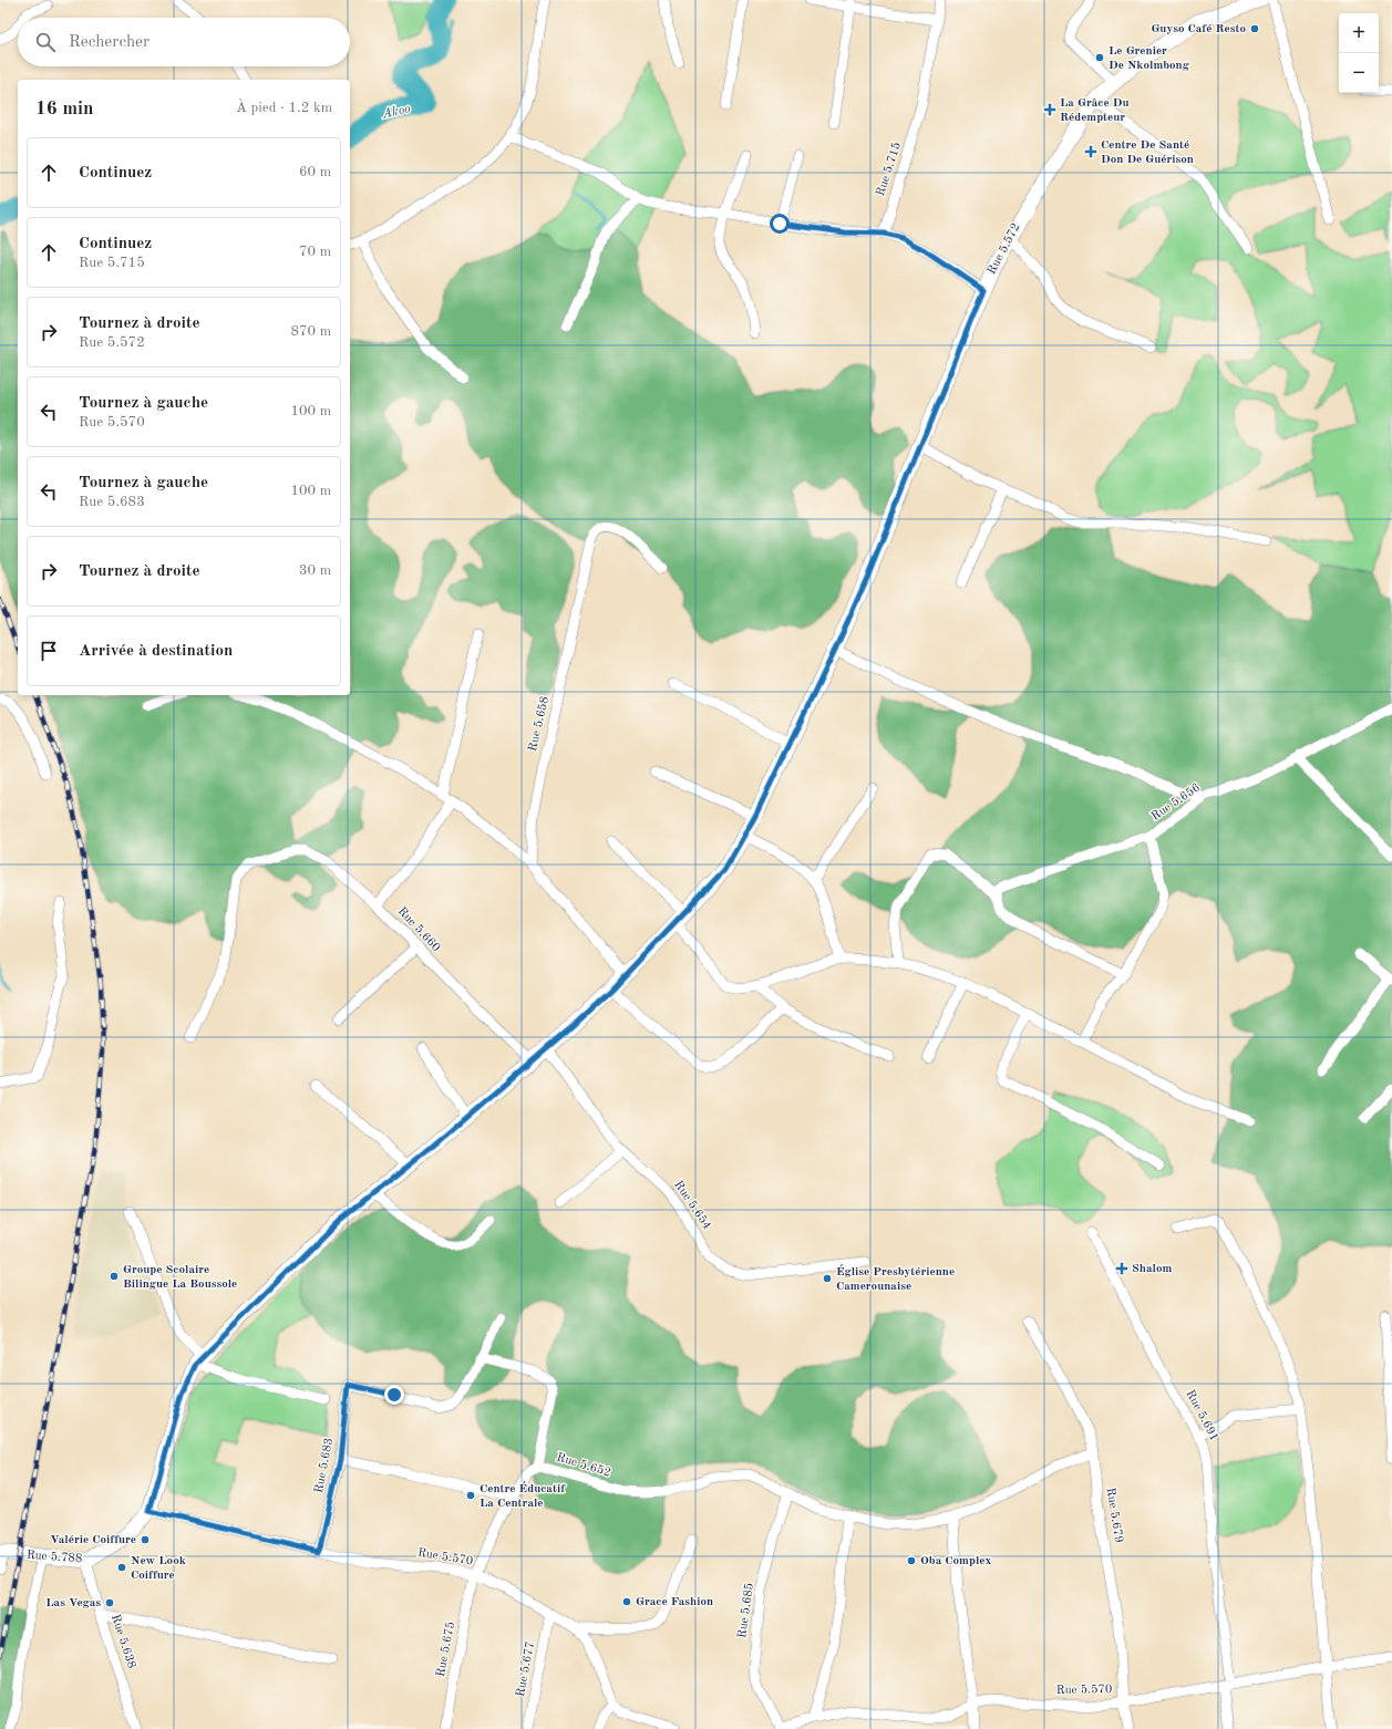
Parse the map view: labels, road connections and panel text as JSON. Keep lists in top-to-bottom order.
{
  "streets": {
    "street": [
      "Rue 5.715",
      "Rue 5.572",
      "Rue 5.658",
      "Rue 5.656",
      "Rue 5.660",
      "Rue 5.654",
      "Rue 5.691",
      "Rue 5.683",
      "Rue 5.652",
      "Rue 5.679",
      "Rue 5.788",
      "Rue 5.570",
      "Rue 5.685",
      "Rue 5.638",
      "Rue 5.675",
      "Rue 5.677"
    ]
  },
  "crossings": [
    ["Rue 5.572", "Rue 5.660"],
    ["Rue 5.572", "Rue 5.654"],
    ["Rue 5.572", "Rue 5.788"],
    ["Rue 5.572", "Rue 5.570"],
    ["Rue 5.691", "Rue 5.570"],
    ["Rue 5.683", "Rue 5.570"],
    ["Rue 5.652", "Rue 5.679"],
    ["Rue 5.652", "Rue 5.570"],
    ["Rue 5.652", "Rue 5.685"],
    ["Rue 5.652", "Rue 5.675"],
    ["Rue 5.679", "Rue 5.570"],
    ["Rue 5.788", "Rue 5.570"],
    ["Rue 5.788", "Rue 5.638"],
    ["Rue 5.570", "Rue 5.685"],
    ["Rue 5.570", "Rue 5.675"],
    ["Rue 5.570", "Rue 5.677"]
  ],
  "water": ["Akoo"],
  "places": {
    "other": [
      "Guyso Café Resto",
      "Le Grenier De Nkolmbong",
      "Groupe Scolaire Bilingue La Boussole",
      "Église Presbytérienne Camerounaise",
      "Centre Éducatif La Centrale",
      "Valérie Coiffure",
      "Oba Complex",
      "New Look Coiffure",
      "Grace Fashion",
      "Las Vegas"
    ],
    "health": ["La Grâce Du Rédempteur", "Centre De Santé Don De Guérison", "Shalom"]
  },
  "page": {
    "map_buttons": ["+", "−"],
    "search": "Rechercher",
    "heading": ["16 min", "À pied · 1.2 km"],
    "list": [
      ["Continuez", "60 m"],
      ["Continuez", "Rue 5.715", "70 m"],
      ["Tournez à droite", "Rue 5.572", "870 m"],
      ["Tournez à gauche", "Rue 5.570", "100 m"],
      ["Tournez à gauche", "Rue 5.683", "100 m"],
      ["Tournez à droite", "30 m"],
      "Arrivée à destination"
    ]
  }
}
